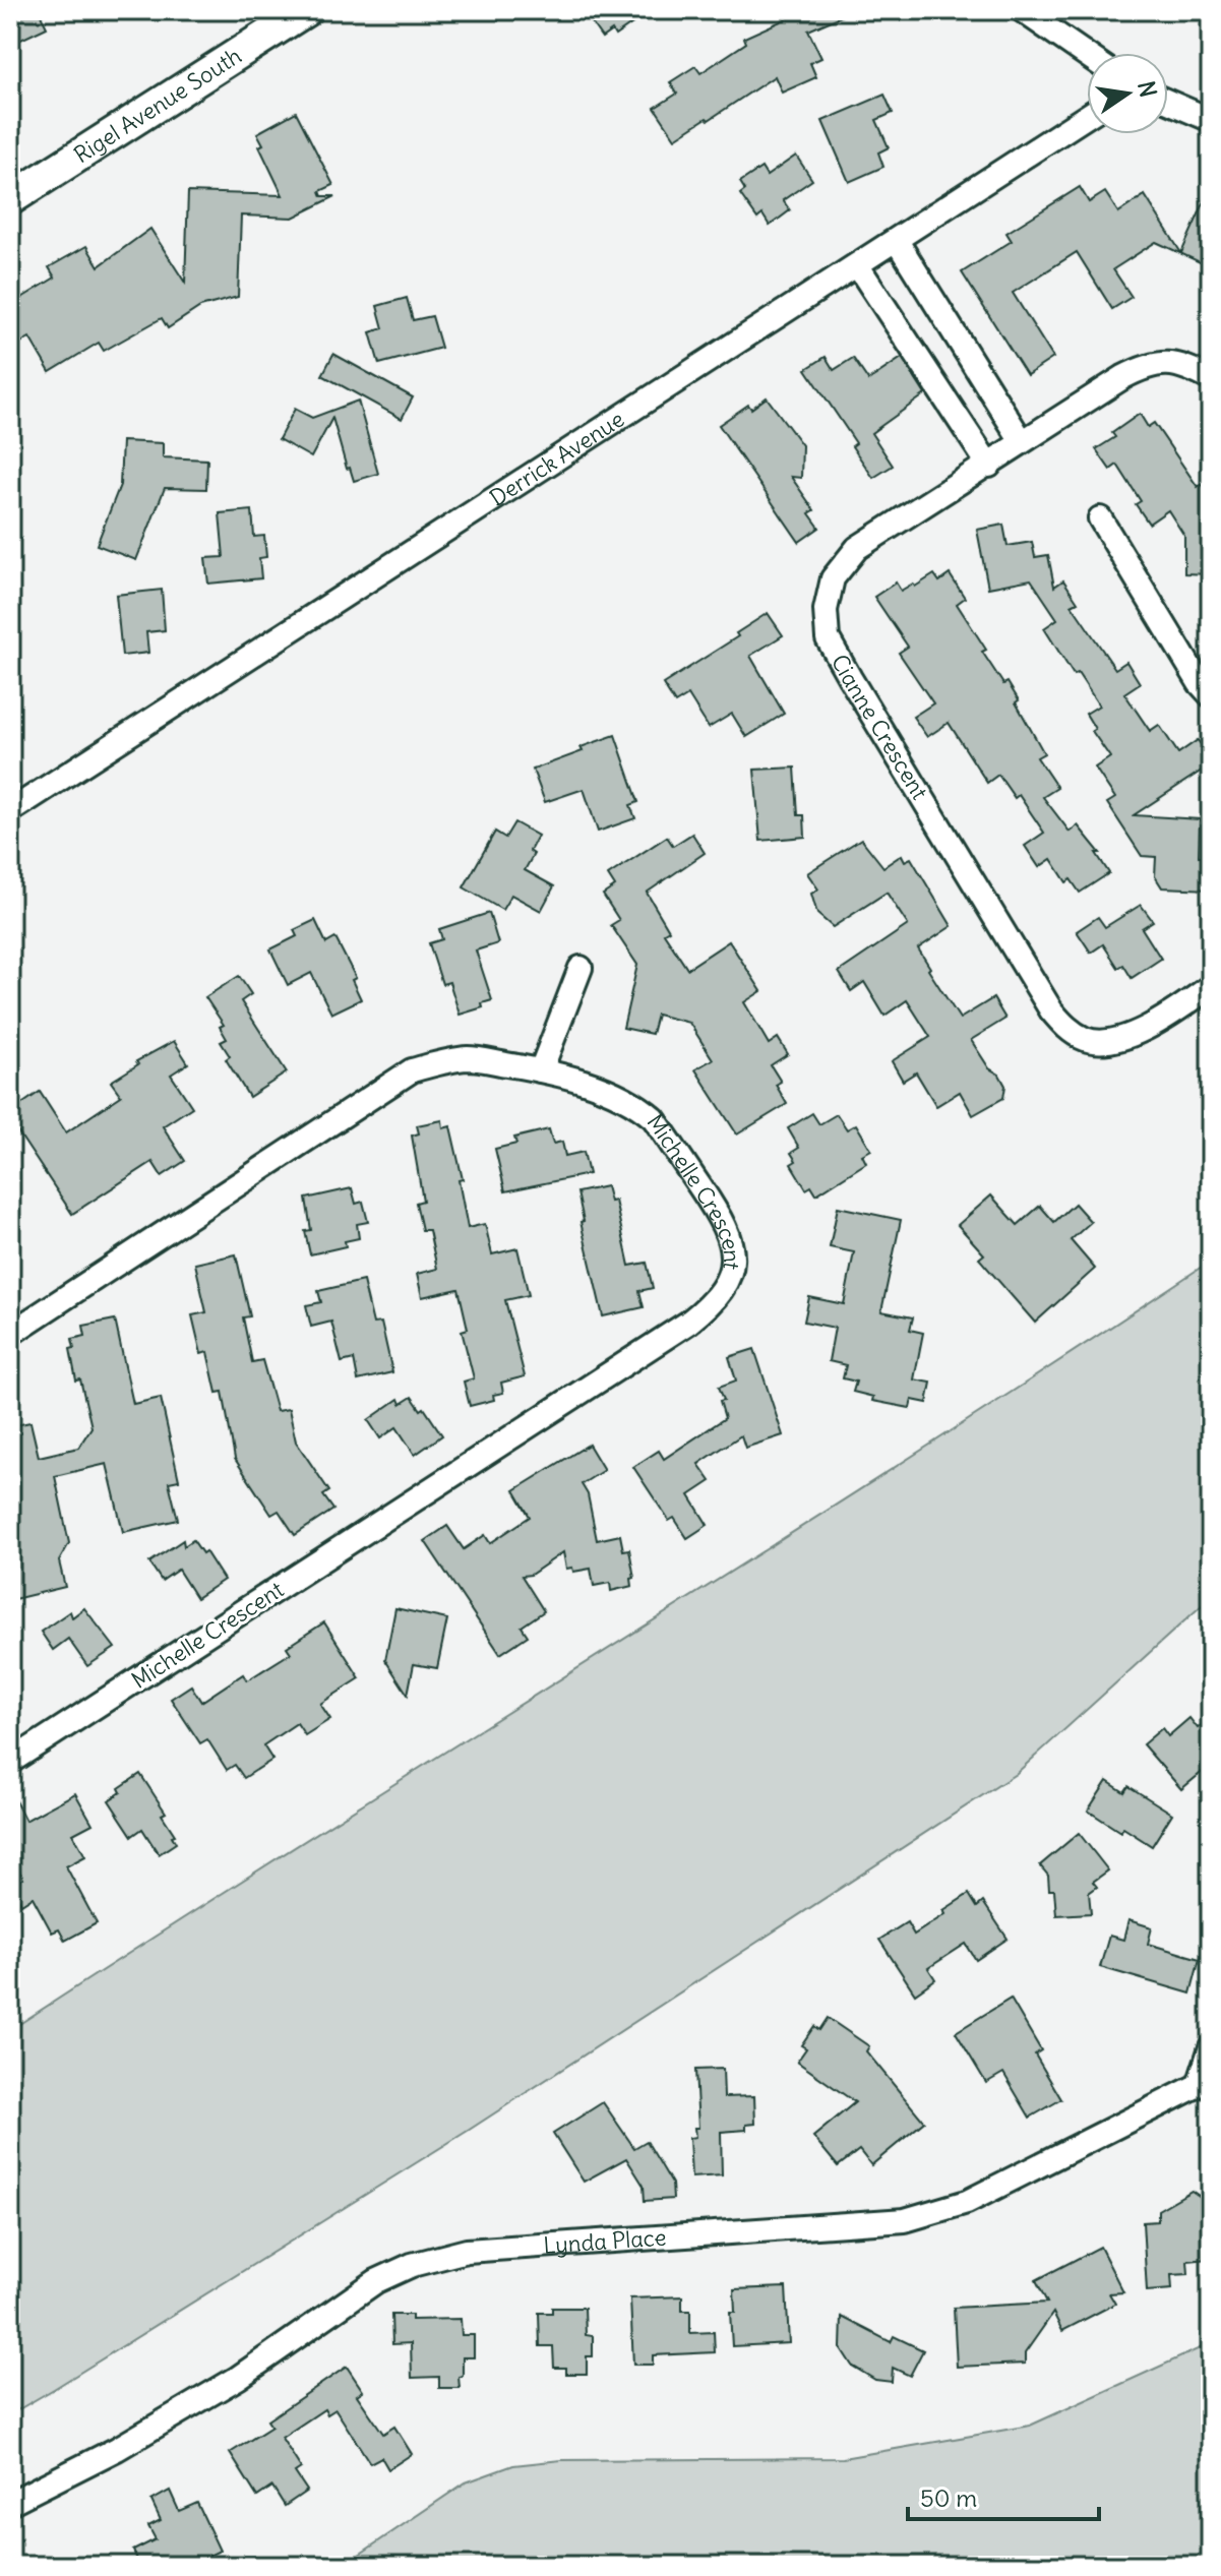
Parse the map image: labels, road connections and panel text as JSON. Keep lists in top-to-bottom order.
{
  "streets": {
    "main road": ["Rigel Avenue South"],
    "street": [
      "Derrick Avenue",
      "Cianne Crescent",
      "Michelle Crescent",
      "Lynda Place"
    ]
  },
  "scale_bar": "50 m",
  "north": "right"
}
